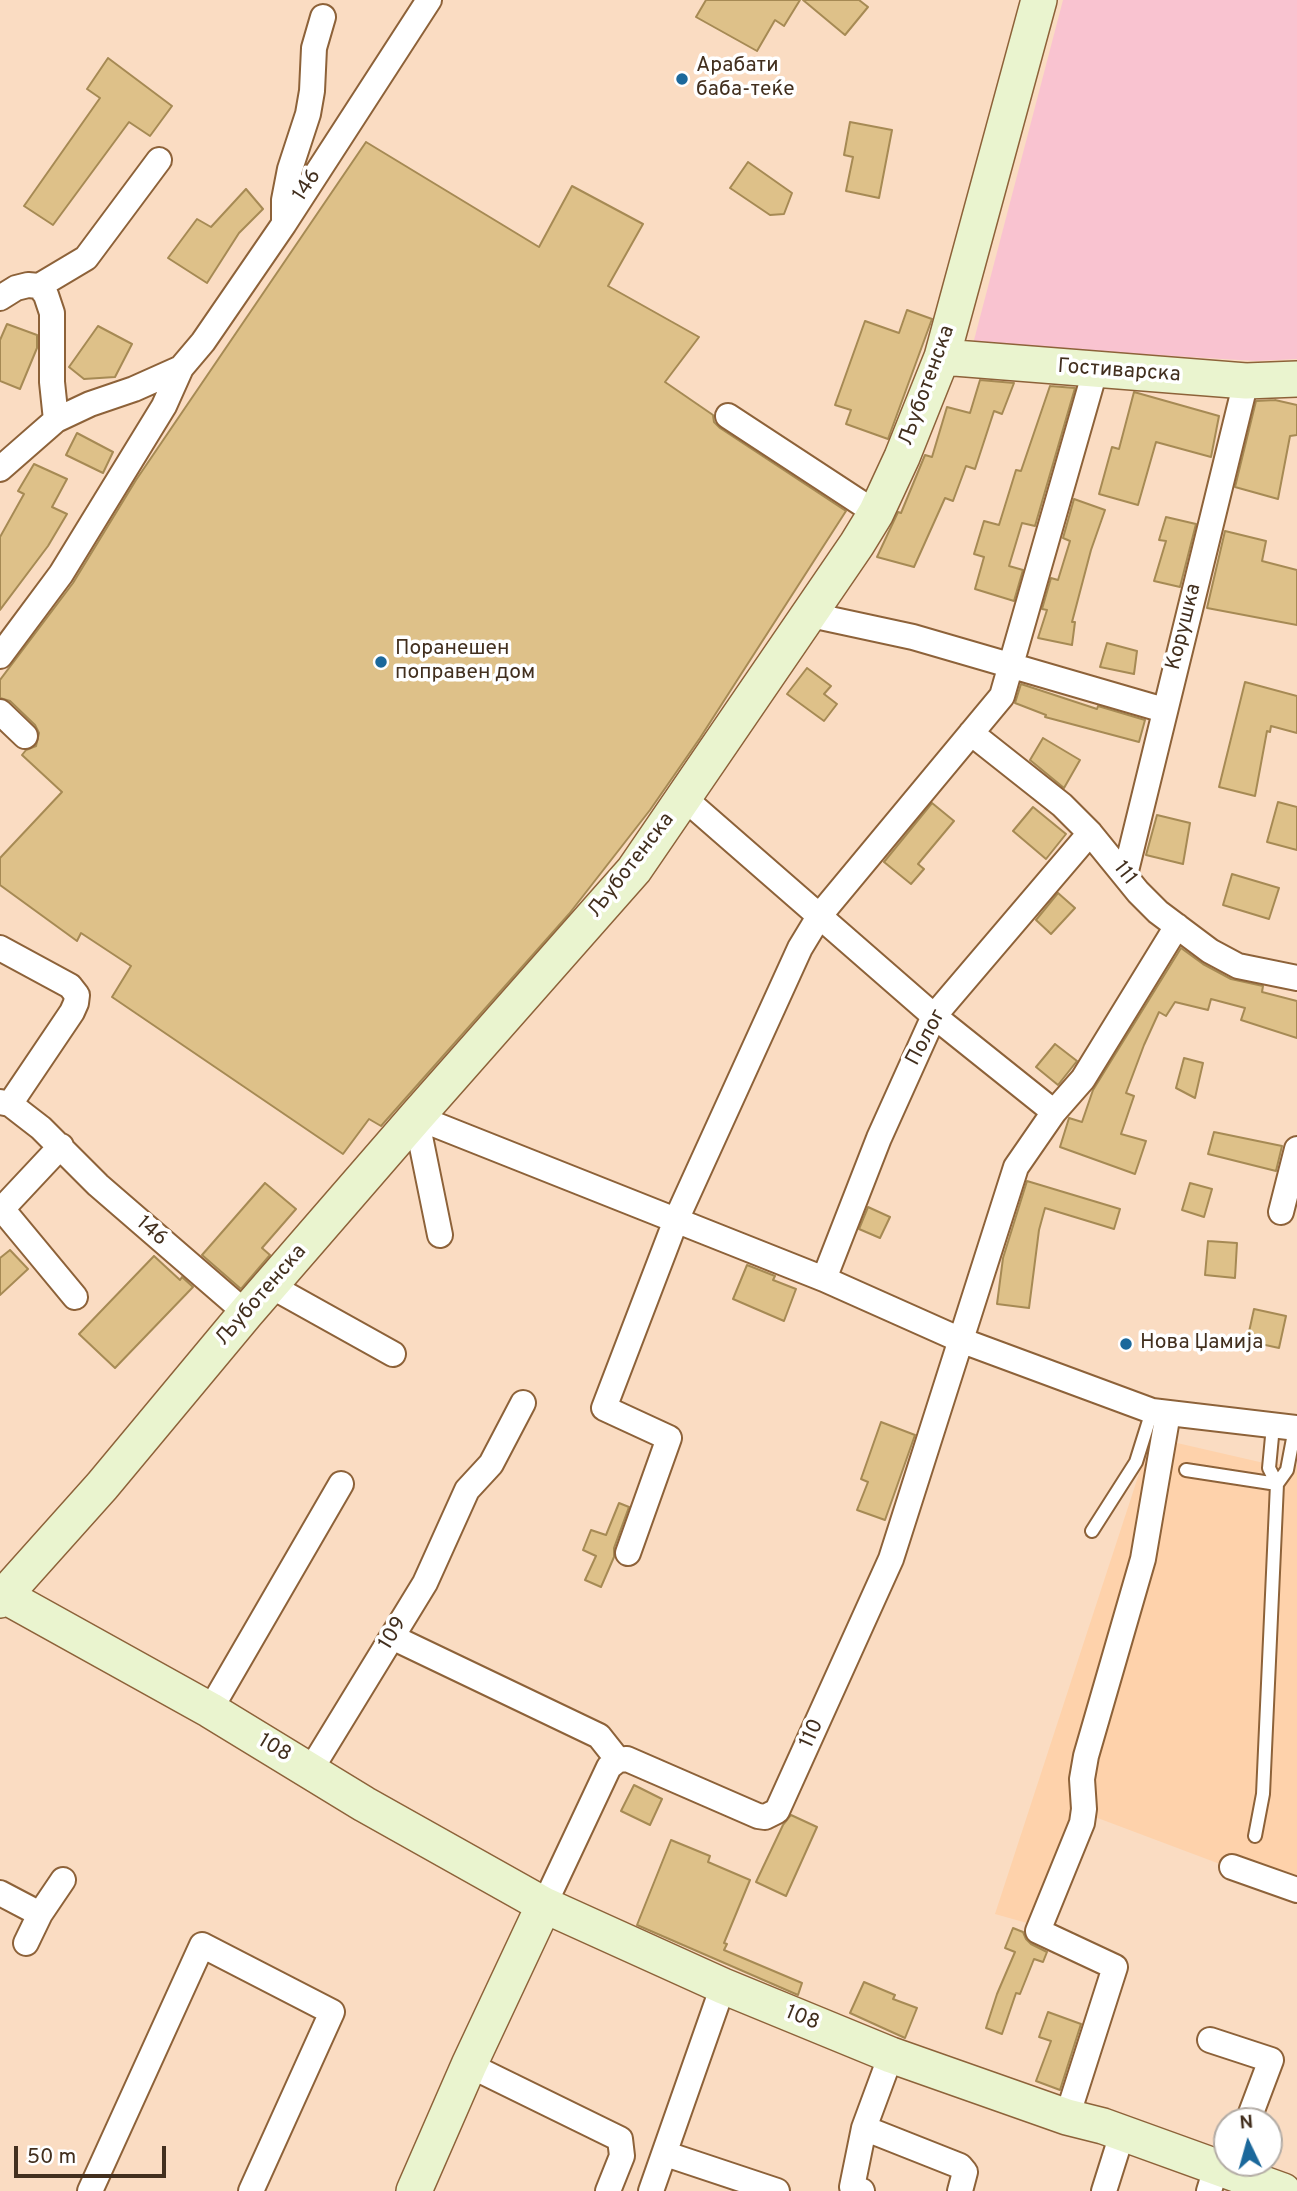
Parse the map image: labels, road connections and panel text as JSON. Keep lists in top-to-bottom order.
{
  "streets": {
    "street": [
      "146",
      "Гостиварска",
      "Љуботенска",
      "Корушка",
      "111",
      "Полог",
      "109",
      "110",
      "108"
    ]
  },
  "crossings": [
    ["146", "Љуботенска"],
    ["Гостиварска", "Љуботенска"],
    ["Гостиварска", "Корушка"],
    ["Љуботенска", "108"],
    ["Корушка", "111"],
    ["111", "Полог"],
    ["109", "108"]
  ],
  "places": ["Арабати баба-теќе", "Поранешен поправен дом", "Нова Џамија"],
  "scale_bar": "50 m",
  "north": "top"
}
